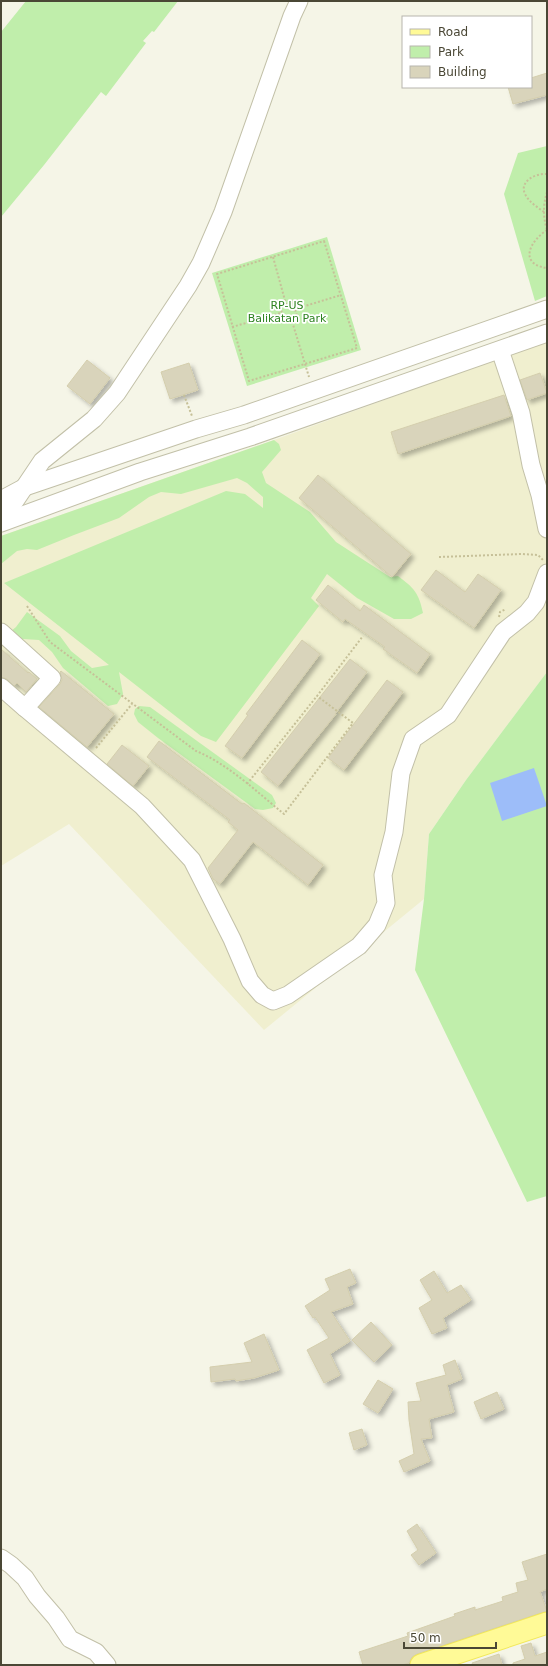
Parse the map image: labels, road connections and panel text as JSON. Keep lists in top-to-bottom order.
{
  "parks": ["RP-US Balikatan Park"],
  "legend": ["Road", "Park", "Building"],
  "scale_bar": "50 m"
}
